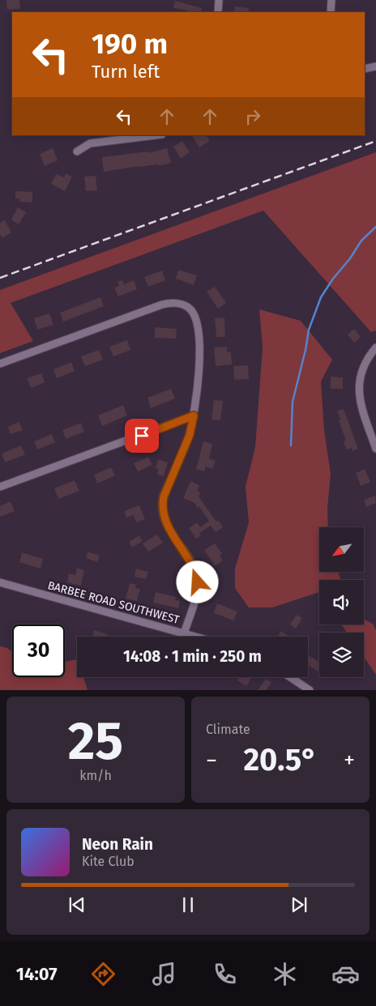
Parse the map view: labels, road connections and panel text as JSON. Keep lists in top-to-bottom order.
{
  "streets": {
    "street": ["BARBEE ROAD SOUTHWEST"]
  },
  "north": "bottom left",
  "page": {
    "turn": ["190 m", "Turn left"],
    "limit": "30",
    "trip": "14:08 · 1 min · 250 m",
    "tile": [
      ["25", "km/h"],
      "Climate"
    ],
    "heat": ["−", "20.5°", "+"],
    "song": ["Neon Rain", "Kite Club"],
    "tabs": "14:07"
  }
}
